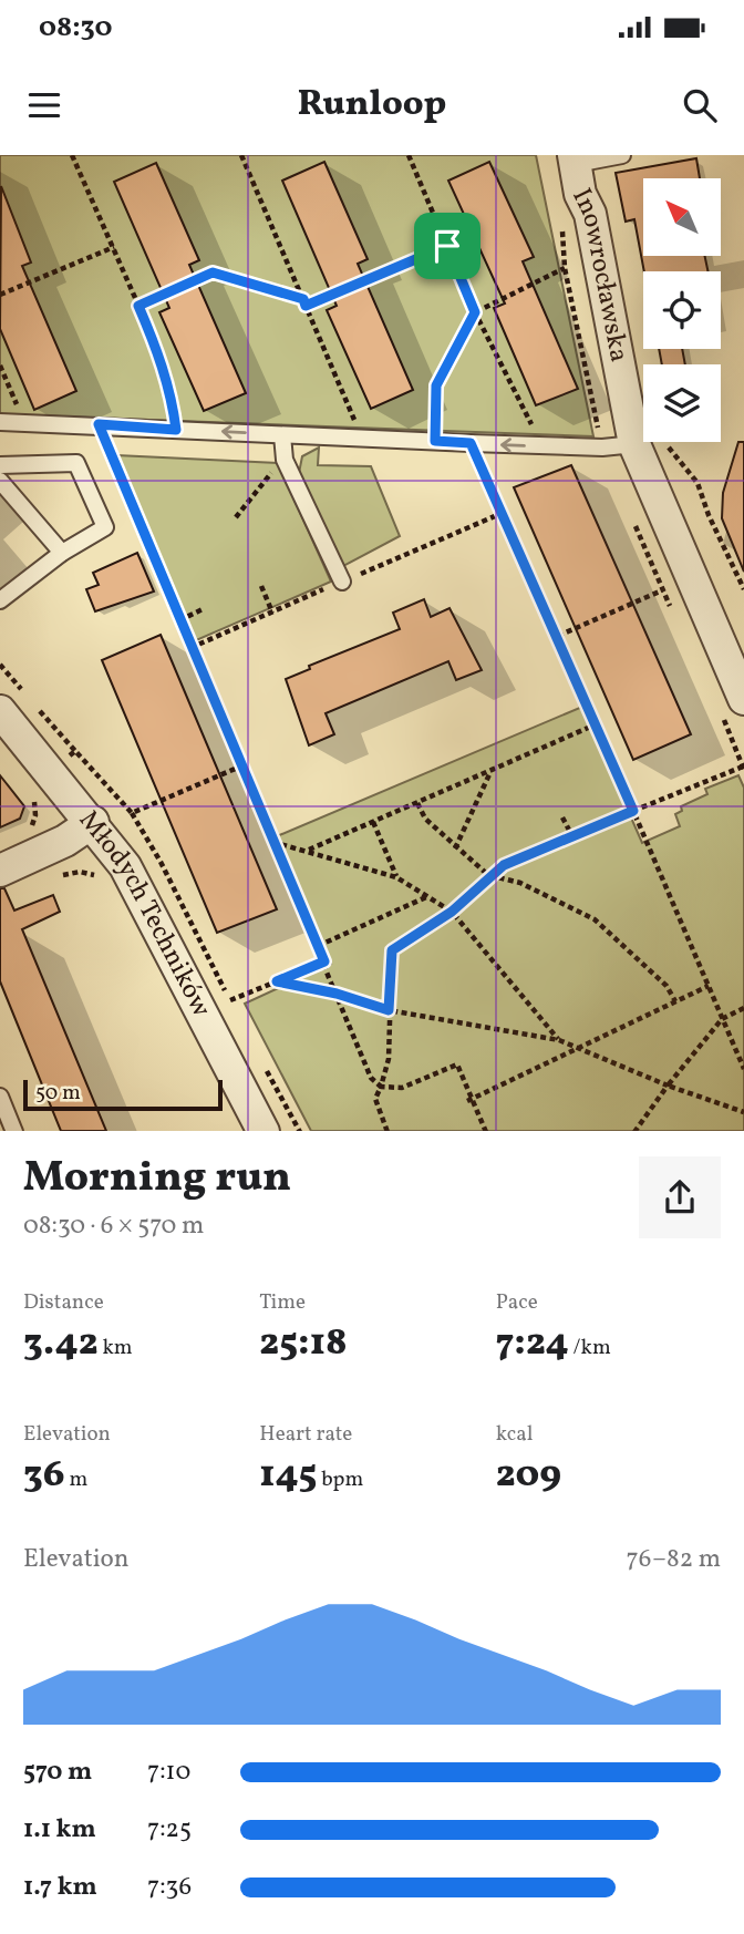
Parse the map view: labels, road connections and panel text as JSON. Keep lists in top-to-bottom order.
{
  "streets": {
    "street": ["Inowrocławska", "Młodych Techników"]
  },
  "scale_bar": "50 m",
  "north": "top left",
  "page": {
    "status": "08:30",
    "header": "Runloop",
    "scale": "50 m",
    "heading": ["Morning run", "08:30 · 6 × 570 m"],
    "stats": [
      ["Distance", "3.42 km"],
      ["Time", "25:18"],
      ["Pace", "7:24 /km"],
      ["Elevation", "36 m"],
      ["Heart rate", "145 bpm"],
      ["kcal", "209"]
    ],
    "chart": ["Elevation", "76–82 m"],
    "list": [
      {
        "name": "570 m",
        "note": "7:10"
      },
      {
        "name": "1.1 km",
        "note": "7:25"
      },
      {
        "name": "1.7 km",
        "note": "7:36"
      }
    ]
  }
}
